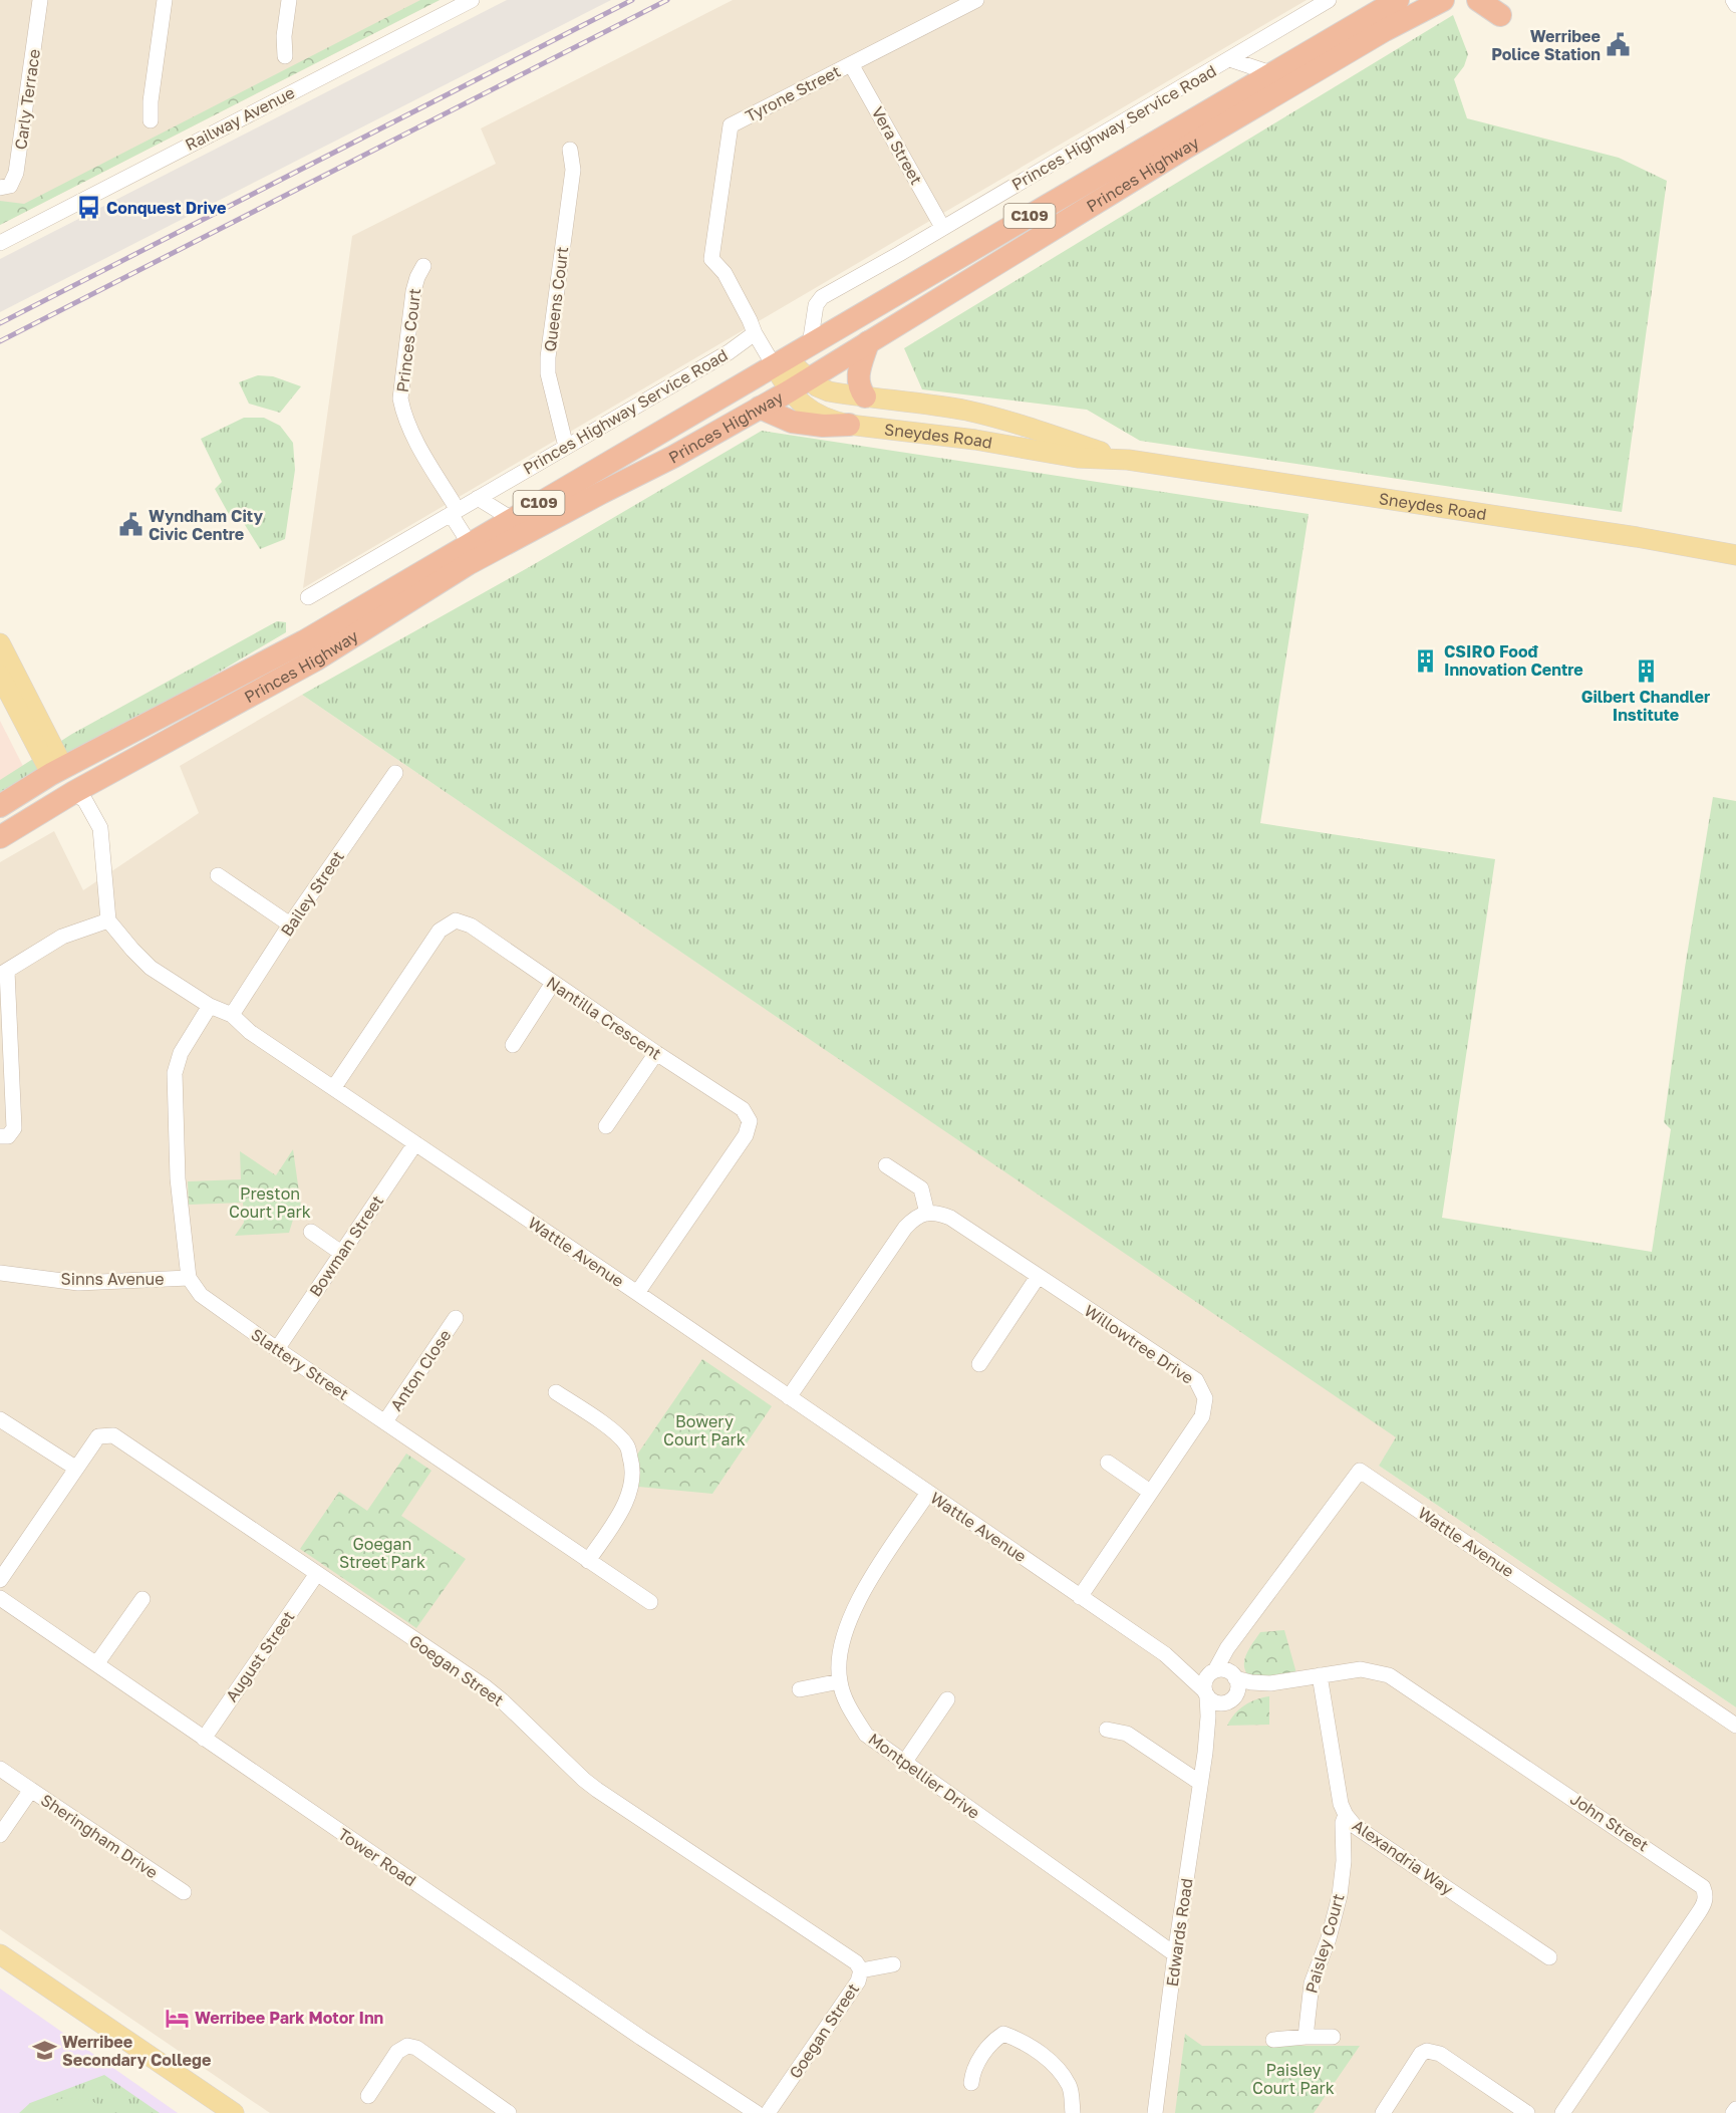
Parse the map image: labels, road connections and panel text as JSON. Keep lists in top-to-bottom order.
{
  "streets": {
    "highway": ["Princes Highway", "C109"],
    "main road": ["Sneydes Road"],
    "street": [
      "Tyrone Street",
      "Carly Terrace",
      "Railway Avenue",
      "Princes Highway Service Road",
      "Vera Street",
      "Queens Court",
      "Princes Court",
      "Bailey Street",
      "Nantilla Crescent",
      "Bowman Street",
      "Wattle Avenue",
      "Sinns Avenue",
      "Willowtree Drive",
      "Slattery Street",
      "Anton Close",
      "August Street",
      "Goegan Street",
      "Montpellier Drive",
      "John Street",
      "Sheringham Drive",
      "Tower Road",
      "Alexandria Way",
      "Edwards Road",
      "Paisley Court"
    ]
  },
  "crossings": [
    ["Tyrone Street", "Princes Highway Service Road"],
    ["Tyrone Street", "Vera Street"],
    ["Tyrone Street", "Princes Highway"],
    ["Tyrone Street", "Sneydes Road"],
    ["Princes Highway Service Road", "Vera Street"],
    ["Princes Highway Service Road", "Princes Highway"],
    ["Princes Highway Service Road", "Queens Court"],
    ["Princes Highway Service Road", "Princes Court"],
    ["Princes Highway", "Sneydes Road"],
    ["Bailey Street", "Wattle Avenue"],
    ["Nantilla Crescent", "Wattle Avenue"],
    ["Bowman Street", "Wattle Avenue"],
    ["Bowman Street", "Slattery Street"],
    ["Wattle Avenue", "Willowtree Drive"],
    ["Wattle Avenue", "Montpellier Drive"],
    ["Wattle Avenue", "John Street"],
    ["Wattle Avenue", "Edwards Road"],
    ["Sinns Avenue", "Slattery Street"],
    ["Slattery Street", "Anton Close"],
    ["August Street", "Goegan Street"],
    ["August Street", "Tower Road"],
    ["Montpellier Drive", "Edwards Road"],
    ["John Street", "Alexandria Way"],
    ["John Street", "Edwards Road"],
    ["Alexandria Way", "Paisley Court"]
  ],
  "parks": [
    "Preston Court Park",
    "Bowery Court Park",
    "Goegan Street Park",
    "Paisley Court Park"
  ],
  "places": {
    "public building": ["Werribee Police Station", "Wyndham City Civic Centre"],
    "bus stop": ["Conquest Drive"],
    "building": ["CSIRO Foođ Innovation Centre", "Gilbert Chandler Institute"],
    "hotel": ["Werribee Park Motor Inn"],
    "school or university": ["Werribee Secondary College"]
  }
}
